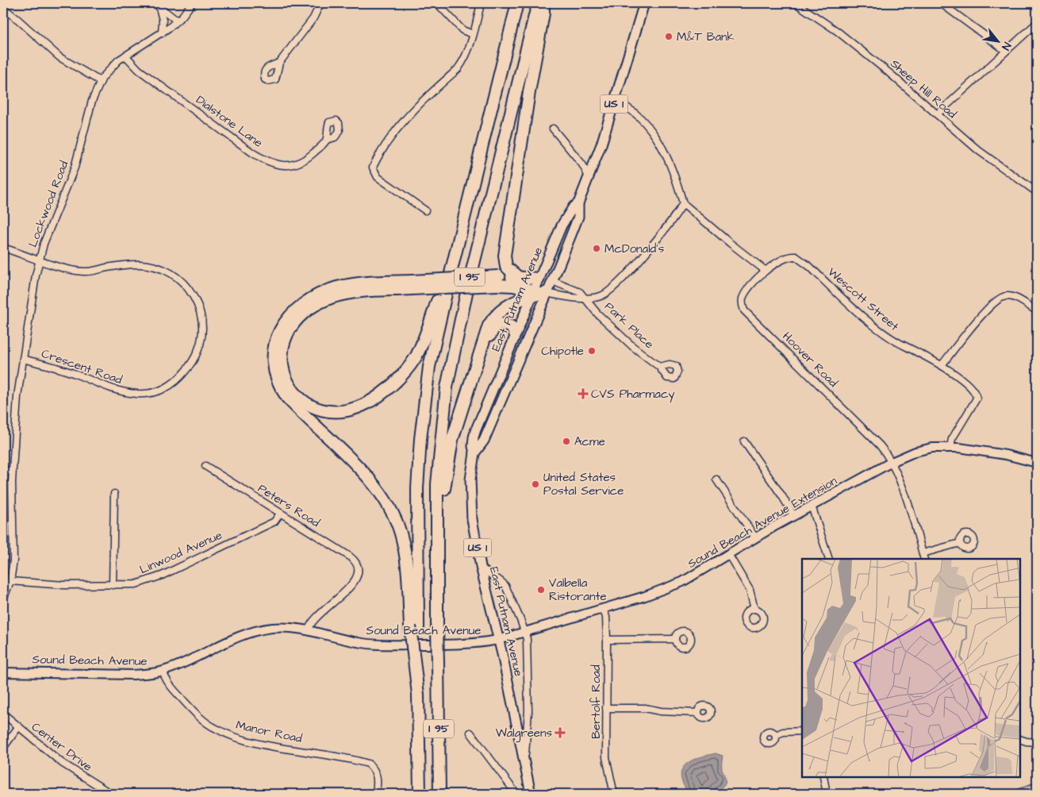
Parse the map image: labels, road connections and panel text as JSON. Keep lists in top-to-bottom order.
{
  "streets": {
    "highway": ["I 95"],
    "main road": ["US 1", "East Putnam Avenue", "Park Place"],
    "street": [
      "Sheep Hill Road",
      "Dialstone Lane",
      "Lockwood Road",
      "Wescott Street",
      "Hoover Road",
      "Crescent Road",
      "Peters Road",
      "Sound Beach Avenue Extension",
      "Linwood Avenue",
      "Sound Beach Avenue",
      "Bertolf Road",
      "Manor Road",
      "Center Drive"
    ]
  },
  "crossings": [
    ["Dialstone Lane", "Lockwood Road"],
    ["Lockwood Road", "Crescent Road"],
    ["Lockwood Road", "Linwood Avenue"],
    ["East Putnam Avenue", "Park Place"],
    ["East Putnam Avenue", "Sound Beach Avenue Extension"],
    ["East Putnam Avenue", "Sound Beach Avenue"],
    ["Wescott Street", "Hoover Road"],
    ["Wescott Street", "Sound Beach Avenue Extension"],
    ["Hoover Road", "Sound Beach Avenue Extension"],
    ["Peters Road", "Linwood Avenue"],
    ["Peters Road", "Sound Beach Avenue"],
    ["Sound Beach Avenue Extension", "Sound Beach Avenue"],
    ["Sound Beach Avenue Extension", "Bertolf Road"],
    ["Sound Beach Avenue", "Manor Road"]
  ],
  "places": {
    "other": [
      "M&T Bank",
      "McDonald's",
      "Chipotle",
      "Acme",
      "United States Postal Service",
      "Valbella Ristorante"
    ],
    "health": ["CVS Pharmacy", "Walgreens"]
  },
  "north": "bottom right"
}
